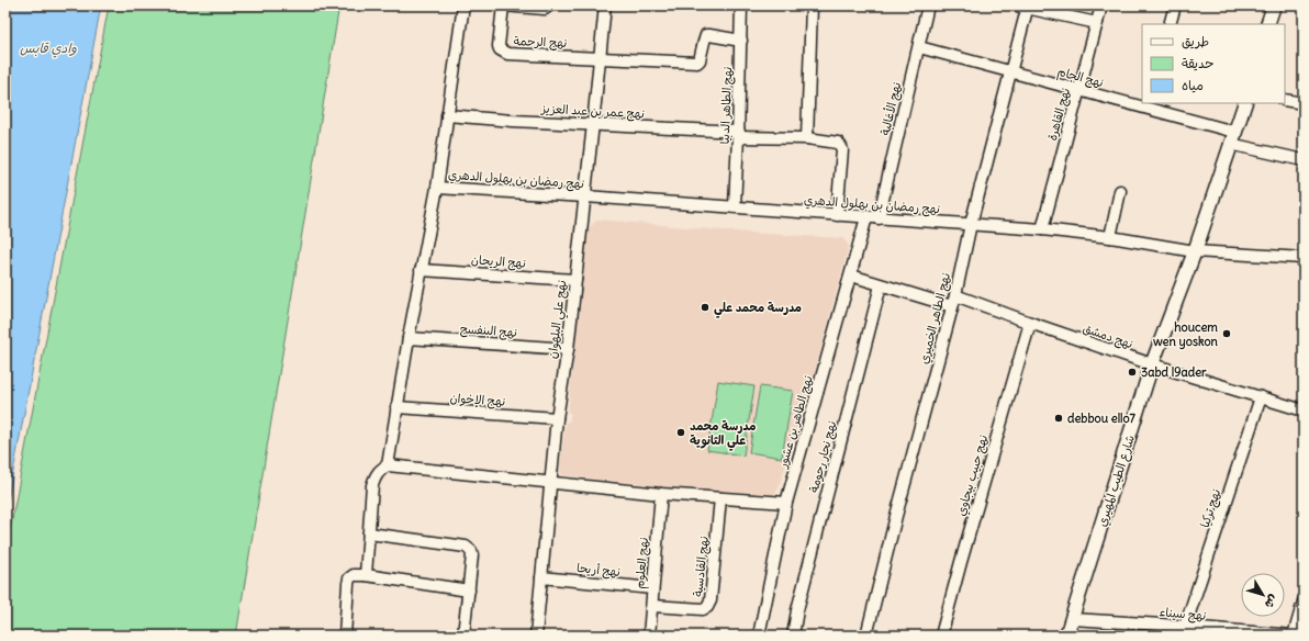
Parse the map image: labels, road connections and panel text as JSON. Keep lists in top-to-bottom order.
{
  "streets": {
    "street": [
      "نهج الرحمة",
      "نهج الجام",
      "نهج الطاهر الدبيا",
      "نهج الأغالبة",
      "نهج عمر بن عبد العزيز",
      "نهج القاهرة",
      "نهج رمضان بن بهلول الدهري",
      "نهج الريحان",
      "نهج الطاهر الخميري",
      "نهج علي البلهوان",
      "نهج البنفسج",
      "نهج دمشق",
      "نهج الإخوان",
      "نهج الطاهر بن عشور",
      "نهج نجار رحومة",
      "نهج حبيب بيجاوي",
      "شارع الطيب المهيري",
      "نهج تركيا",
      "نهج العلوم",
      "نهج القادسية",
      "نهج أريحا",
      "نهج سيناء"
    ]
  },
  "crossings": [
    ["نهج الرحمة", "نهج علي البلهوان"],
    ["نهج الجام", "نهج الأغالبة"],
    ["نهج الجام", "نهج القاهرة"],
    ["نهج الجام", "نهج الطاهر الخميري"],
    ["نهج الجام", "شارع الطيب المهيري"],
    ["نهج الطاهر الدبيا", "نهج عمر بن عبد العزيز"],
    ["نهج الطاهر الدبيا", "نهج رمضان بن بهلول الدهري"],
    ["نهج الأغالبة", "نهج رمضان بن بهلول الدهري"],
    ["نهج الأغالبة", "نهج الطاهر بن عشور"],
    ["نهج عمر بن عبد العزيز", "نهج رمضان بن بهلول الدهري"],
    ["نهج عمر بن عبد العزيز", "نهج علي البلهوان"],
    ["نهج القاهرة", "نهج رمضان بن بهلول الدهري"],
    ["نهج رمضان بن بهلول الدهري", "نهج الطاهر الخميري"],
    ["نهج رمضان بن بهلول الدهري", "نهج علي البلهوان"],
    ["نهج رمضان بن بهلول الدهري", "نهج الطاهر بن عشور"],
    ["نهج رمضان بن بهلول الدهري", "شارع الطيب المهيري"],
    ["نهج الريحان", "نهج علي البلهوان"],
    ["نهج الطاهر الخميري", "نهج دمشق"],
    ["نهج علي البلهوان", "نهج البنفسج"],
    ["نهج علي البلهوان", "نهج الإخوان"],
    ["نهج علي البلهوان", "نهج أريحا"],
    ["نهج دمشق", "نهج الطاهر بن عشور"],
    ["نهج دمشق", "نهج نجار رحومة"],
    ["نهج دمشق", "نهج حبيب بيجاوي"],
    ["نهج دمشق", "شارع الطيب المهيري"],
    ["نهج دمشق", "نهج تركيا"],
    ["شارع الطيب المهيري", "نهج سيناء"],
    ["نهج تركيا", "نهج سيناء"],
    ["نهج العلوم", "نهج القادسية"],
    ["نهج العلوم", "نهج أريحا"]
  ],
  "water": ["وادي قابس"],
  "places": [
    "مدرسة محمد علي",
    "houcem wen yoskon",
    "3abd l9ader",
    "debbou ello7",
    "مدرسة محمد علي الثانوية"
  ],
  "legend": ["طريق", "حديقة", "مياه"],
  "north": "bottom right"
}
